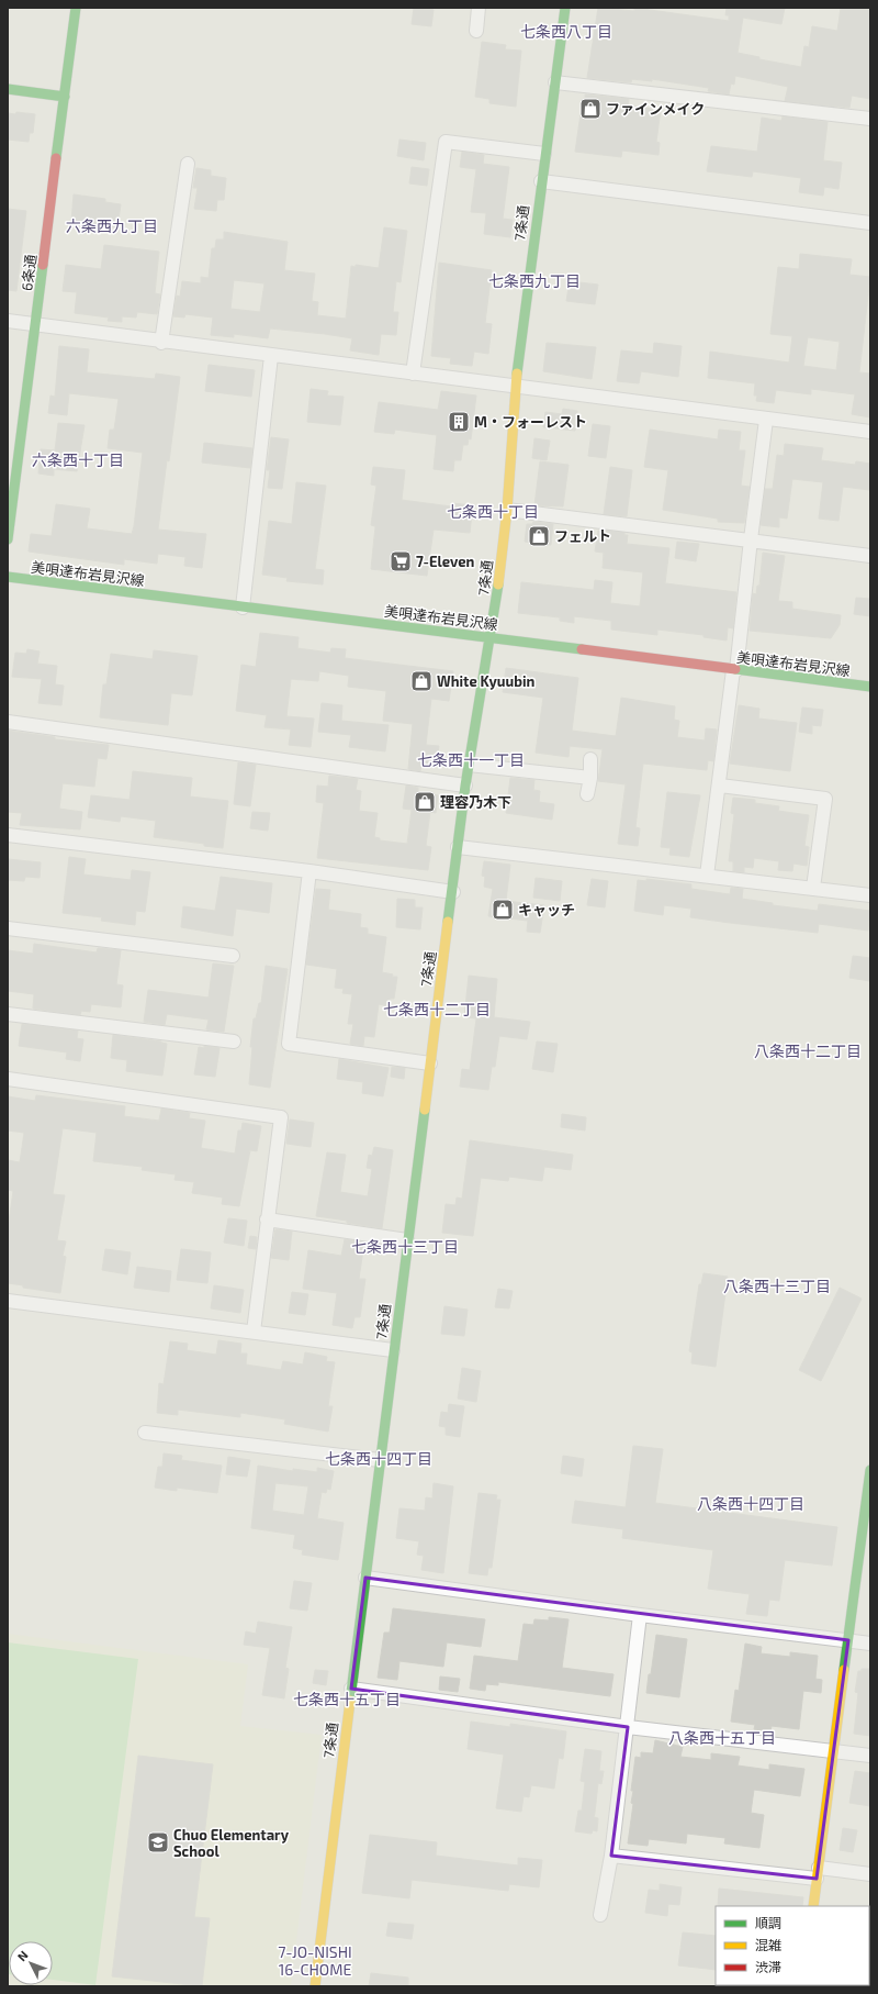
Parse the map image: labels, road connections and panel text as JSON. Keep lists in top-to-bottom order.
{
  "streets": {
    "street": ["7条通", "6条通", "美唄達布岩見沢線"]
  },
  "crossings": [
    ["7条通", "美唄達布岩見沢線"]
  ],
  "districts": [
    "七条西八丁目",
    "六条西九丁目",
    "七条西九丁目",
    "六条西十丁目",
    "七条西十丁目",
    "七条西十一丁目",
    "七条西十二丁目",
    "八条西十二丁目",
    "七条西十三丁目",
    "八条西十三丁目",
    "七条西十四丁目",
    "八条西十四丁目",
    "七条西十五丁目",
    "八条西十五丁目",
    "7-JO-NISHI 16-CHOME"
  ],
  "places": {
    "shop": [
      "ファインメイク",
      "フェルト",
      "White Kyuubin",
      "理容乃木下",
      "キャッチ"
    ],
    "building": ["M・フォーレスト"],
    "supermarket": ["7-Eleven"],
    "school or university": ["Chuo Elementary School"]
  },
  "legend": ["順調", "混雑", "渋滞"],
  "north": "top left"
}
